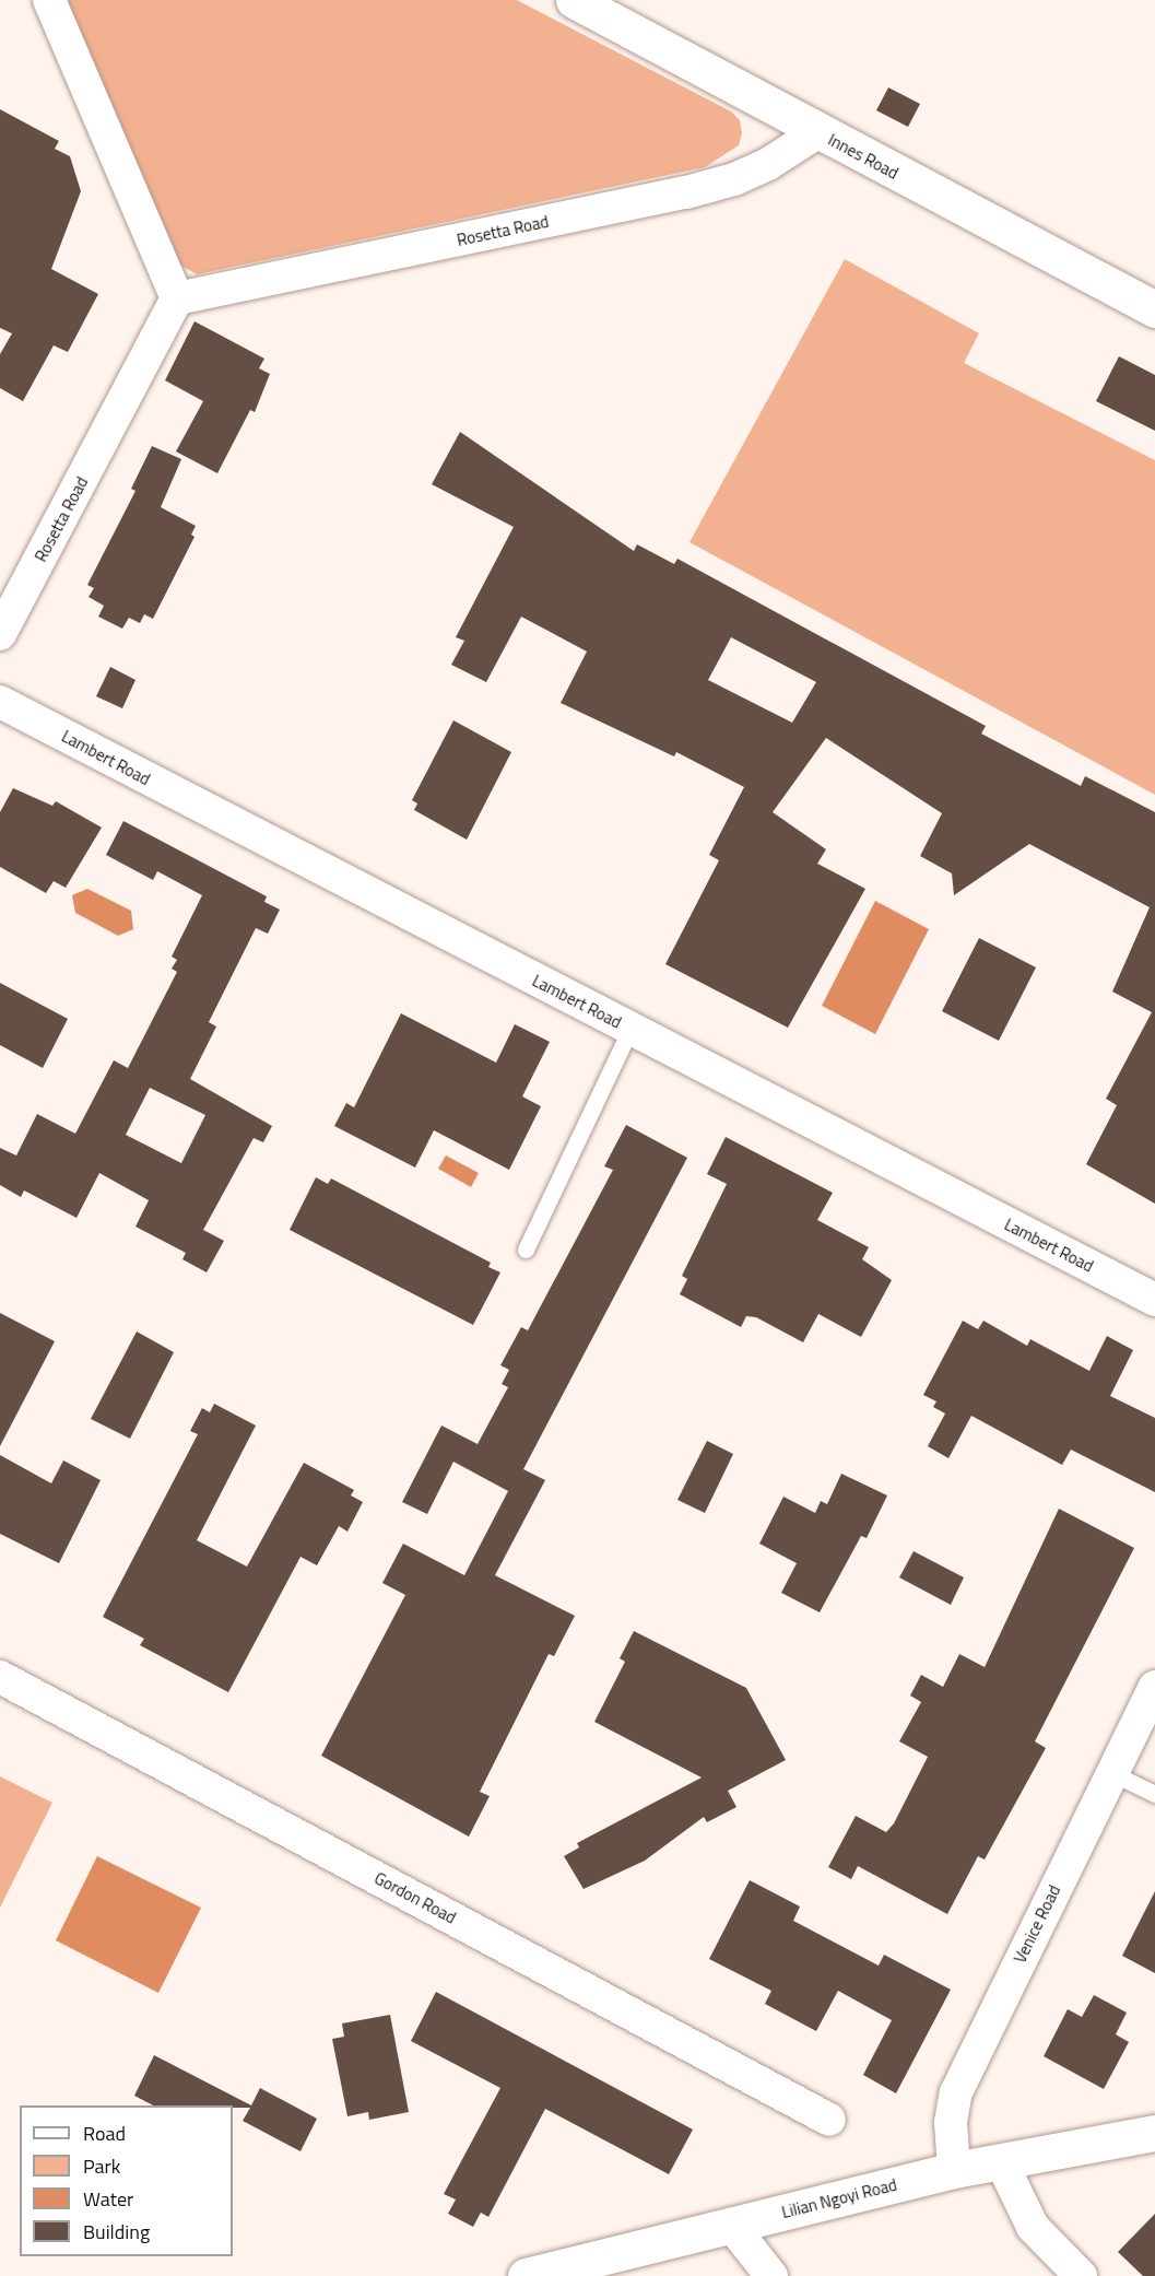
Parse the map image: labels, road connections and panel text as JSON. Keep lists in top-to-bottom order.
{
  "streets": {
    "street": [
      "Innes Road",
      "Rosetta Road",
      "Lambert Road",
      "Gordon Road",
      "Venice Road",
      "Lilian Ngoyi Road"
    ]
  },
  "crossings": [
    ["Innes Road", "Rosetta Road"],
    ["Venice Road", "Lilian Ngoyi Road"]
  ],
  "legend": [
    "Road",
    "Park",
    "Water",
    "Building"
  ]
}
